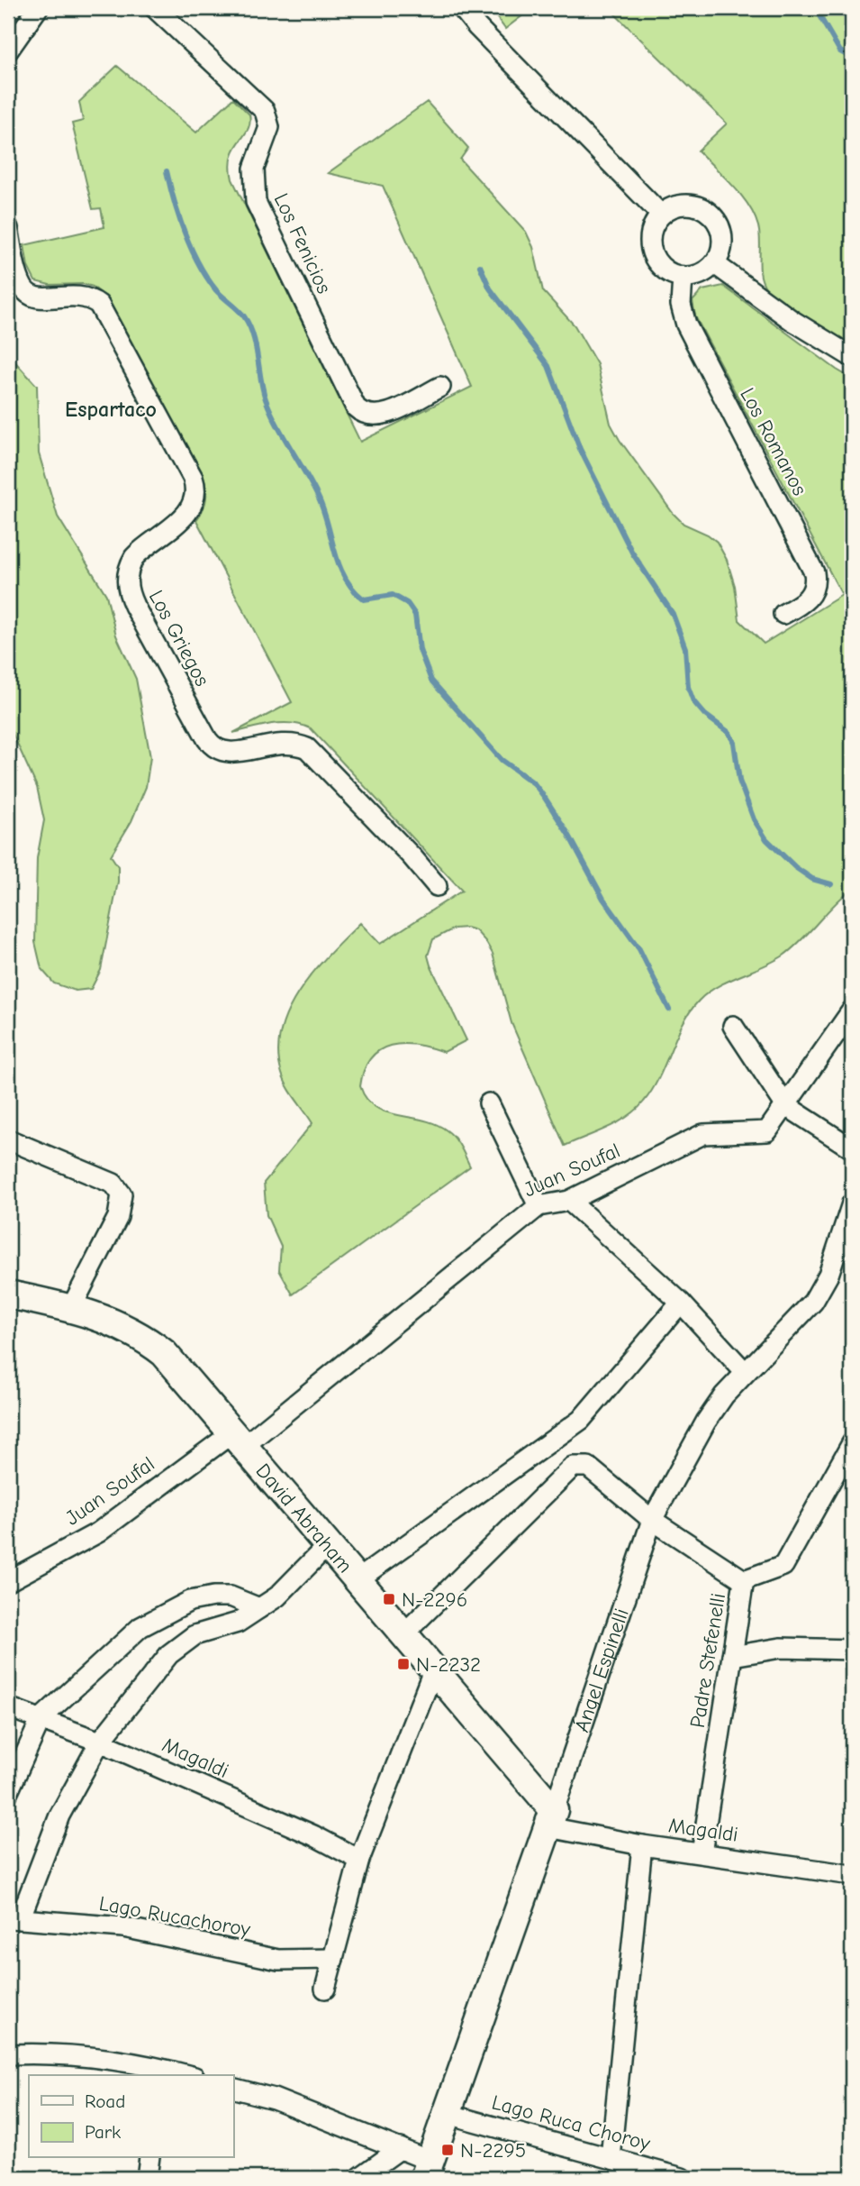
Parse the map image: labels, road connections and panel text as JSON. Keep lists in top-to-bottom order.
{
  "streets": {
    "main road": ["David Abraham", "Ángel Espinelli"],
    "street": [
      "Los Fenicios",
      "Los Romanos",
      "Los Griegos",
      "Juan Soufal",
      "Padre Stefenelli",
      "Magaldi",
      "Lago Rucachoroy",
      "Lago Ruca Choroy"
    ]
  },
  "crossings": [
    ["Juan Soufal", "David Abraham"],
    ["David Abraham", "Ángel Espinelli"],
    ["David Abraham", "Magaldi"],
    ["Padre Stefenelli", "Magaldi"],
    ["Ángel Espinelli", "Magaldi"],
    ["Ángel Espinelli", "Lago Ruca Choroy"]
  ],
  "districts": ["Espartaco"],
  "places": {
    "transit": ["N-2296", "N-2232", "N-2295"]
  },
  "legend": ["Road", "Park"]
}
